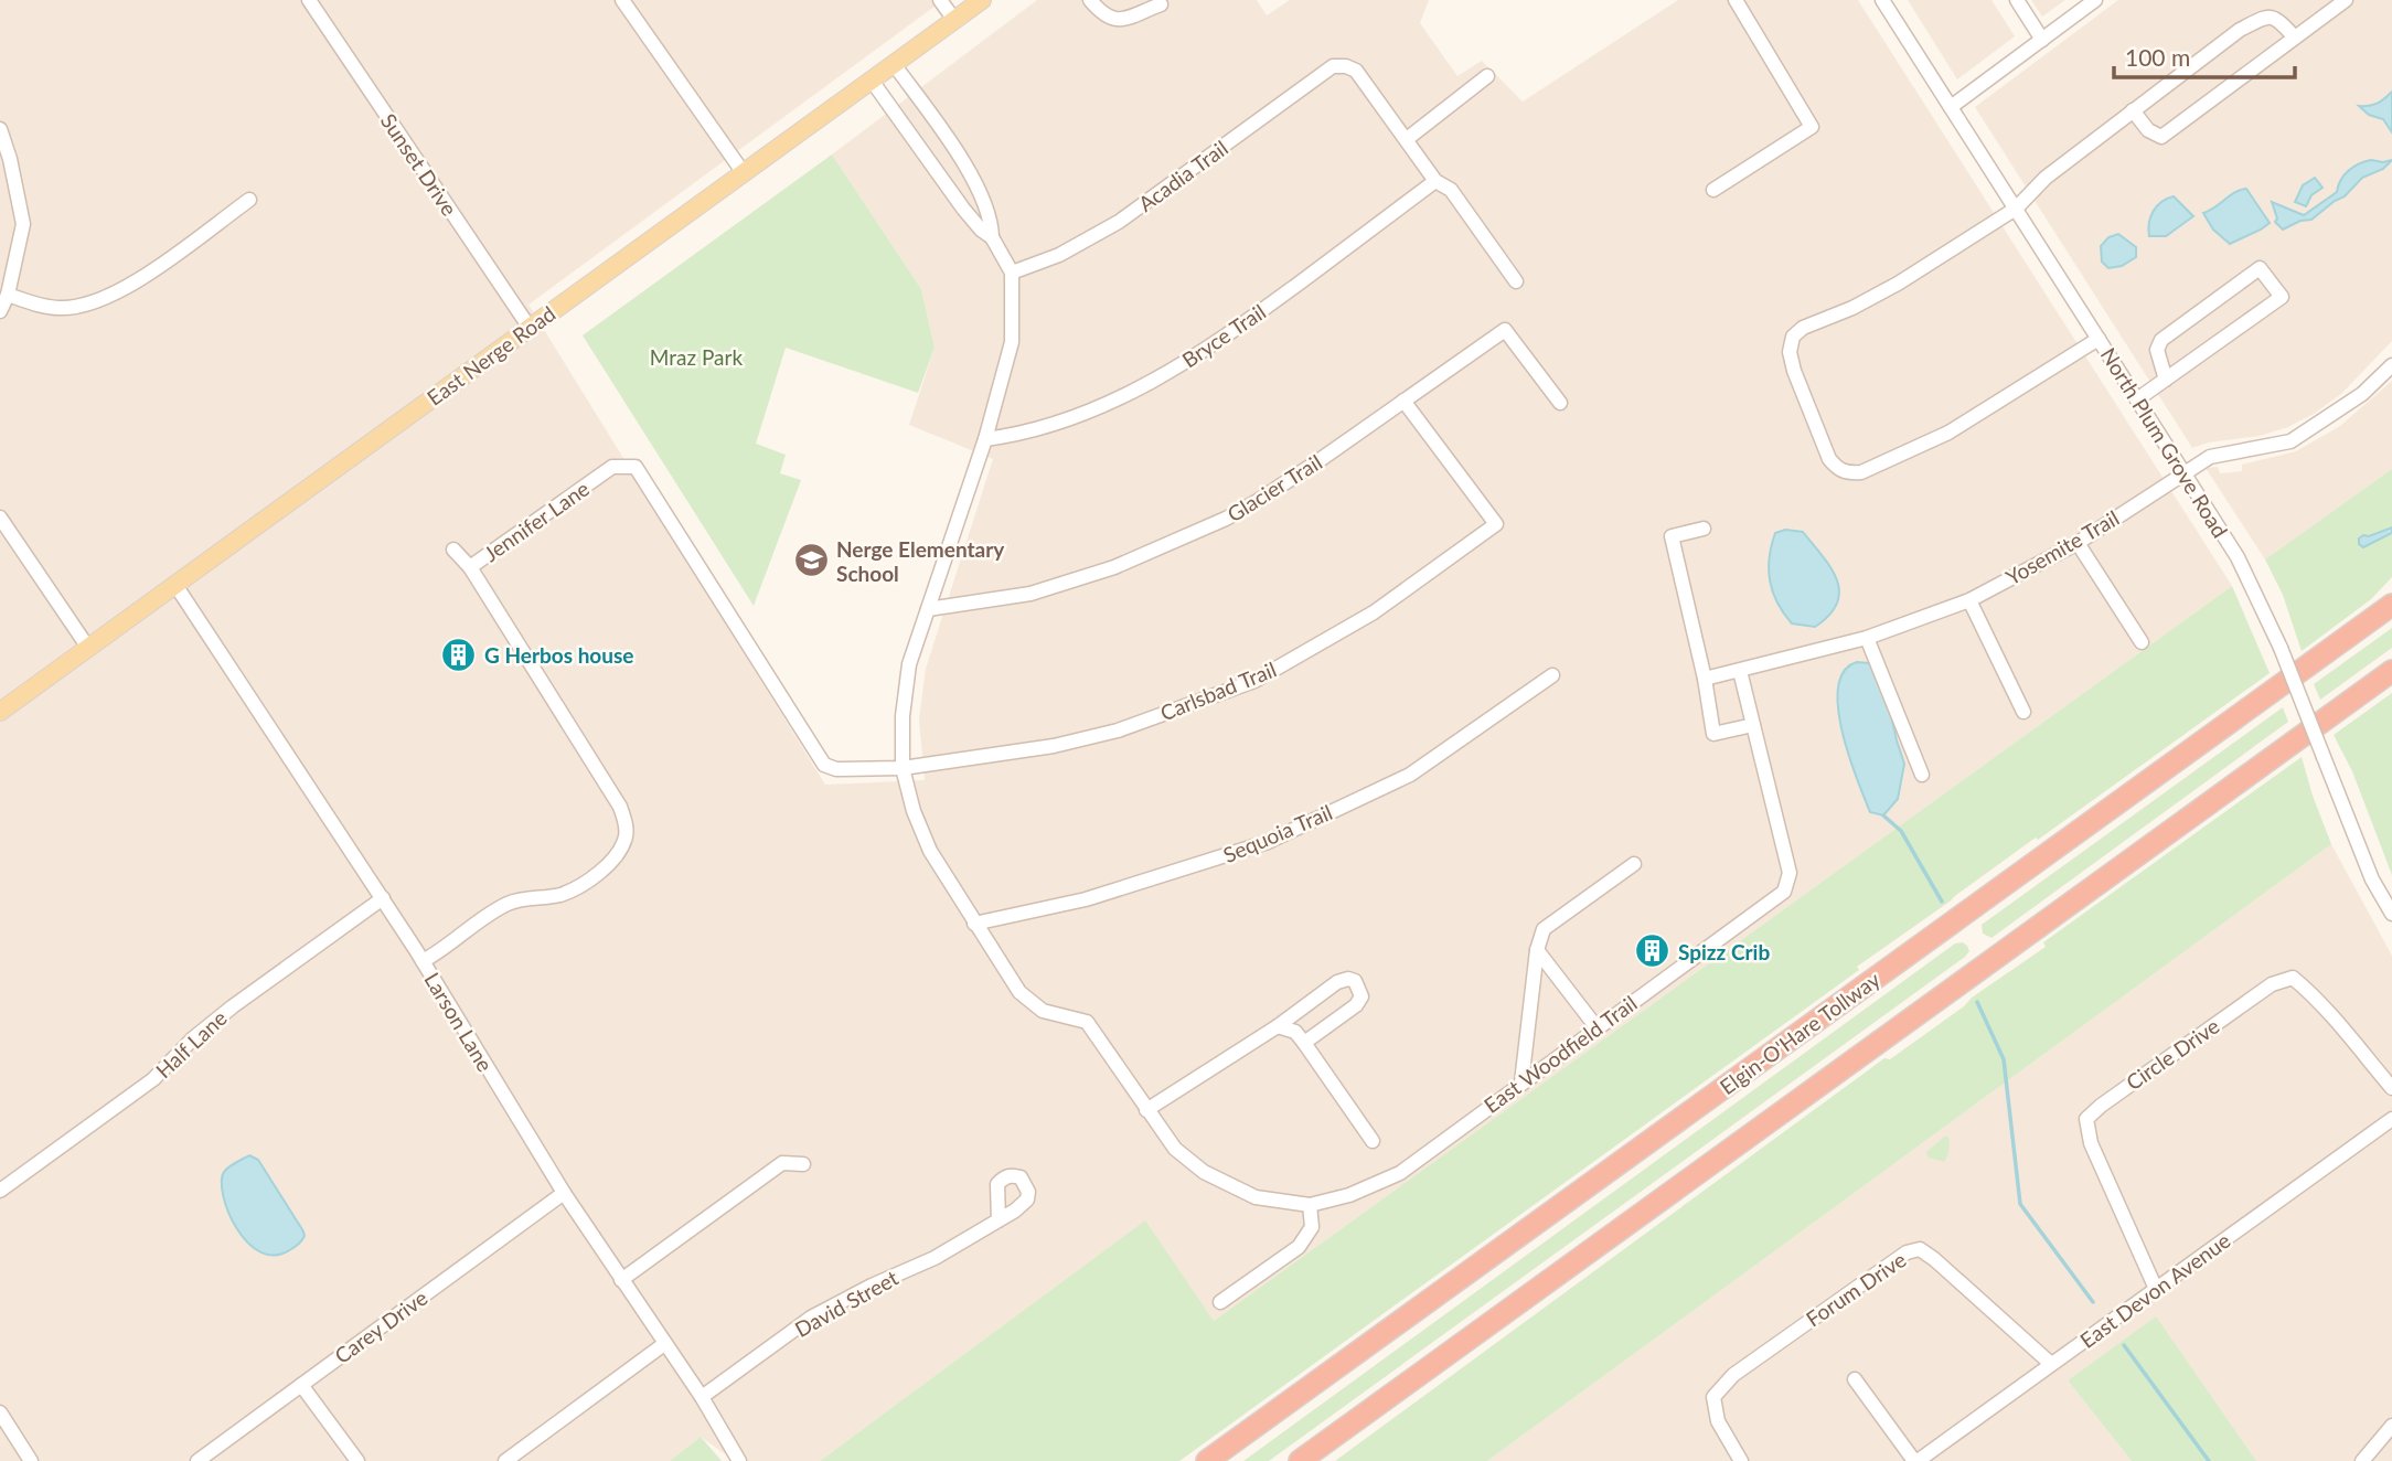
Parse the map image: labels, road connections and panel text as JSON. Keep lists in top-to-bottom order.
{
  "streets": {
    "highway": ["Elgin-O'Hare Tollway"],
    "main road": ["East Nerge Road"],
    "street": [
      "Sunset Drive",
      "Acadia Trail",
      "Bryce Trail",
      "North Plum Grove Road",
      "Glacier Trail",
      "Jennifer Lane",
      "Yosemite Trail",
      "Carlsbad Trail",
      "Sequoia Trail",
      "Larson Lane",
      "Half Lane",
      "East Woodfield Trail",
      "Circle Drive",
      "Forum Drive",
      "East Devon Avenue",
      "David Street",
      "Carey Drive"
    ]
  },
  "crossings": [
    ["Sunset Drive", "East Nerge Road"],
    ["East Nerge Road", "Larson Lane"],
    ["North Plum Grove Road", "Yosemite Trail"],
    ["Glacier Trail", "Carlsbad Trail"],
    ["Jennifer Lane", "Carlsbad Trail"],
    ["Jennifer Lane", "Larson Lane"],
    ["Larson Lane", "Half Lane"],
    ["Larson Lane", "David Street"],
    ["Larson Lane", "Carey Drive"],
    ["Circle Drive", "East Devon Avenue"],
    ["Forum Drive", "East Devon Avenue"]
  ],
  "parks": ["Mraz Park"],
  "places": {
    "school or university": ["Nerge Elementary School"],
    "building": ["G Herbos house", "Spizz Crib"]
  },
  "scale_bar": "100 m"
}
